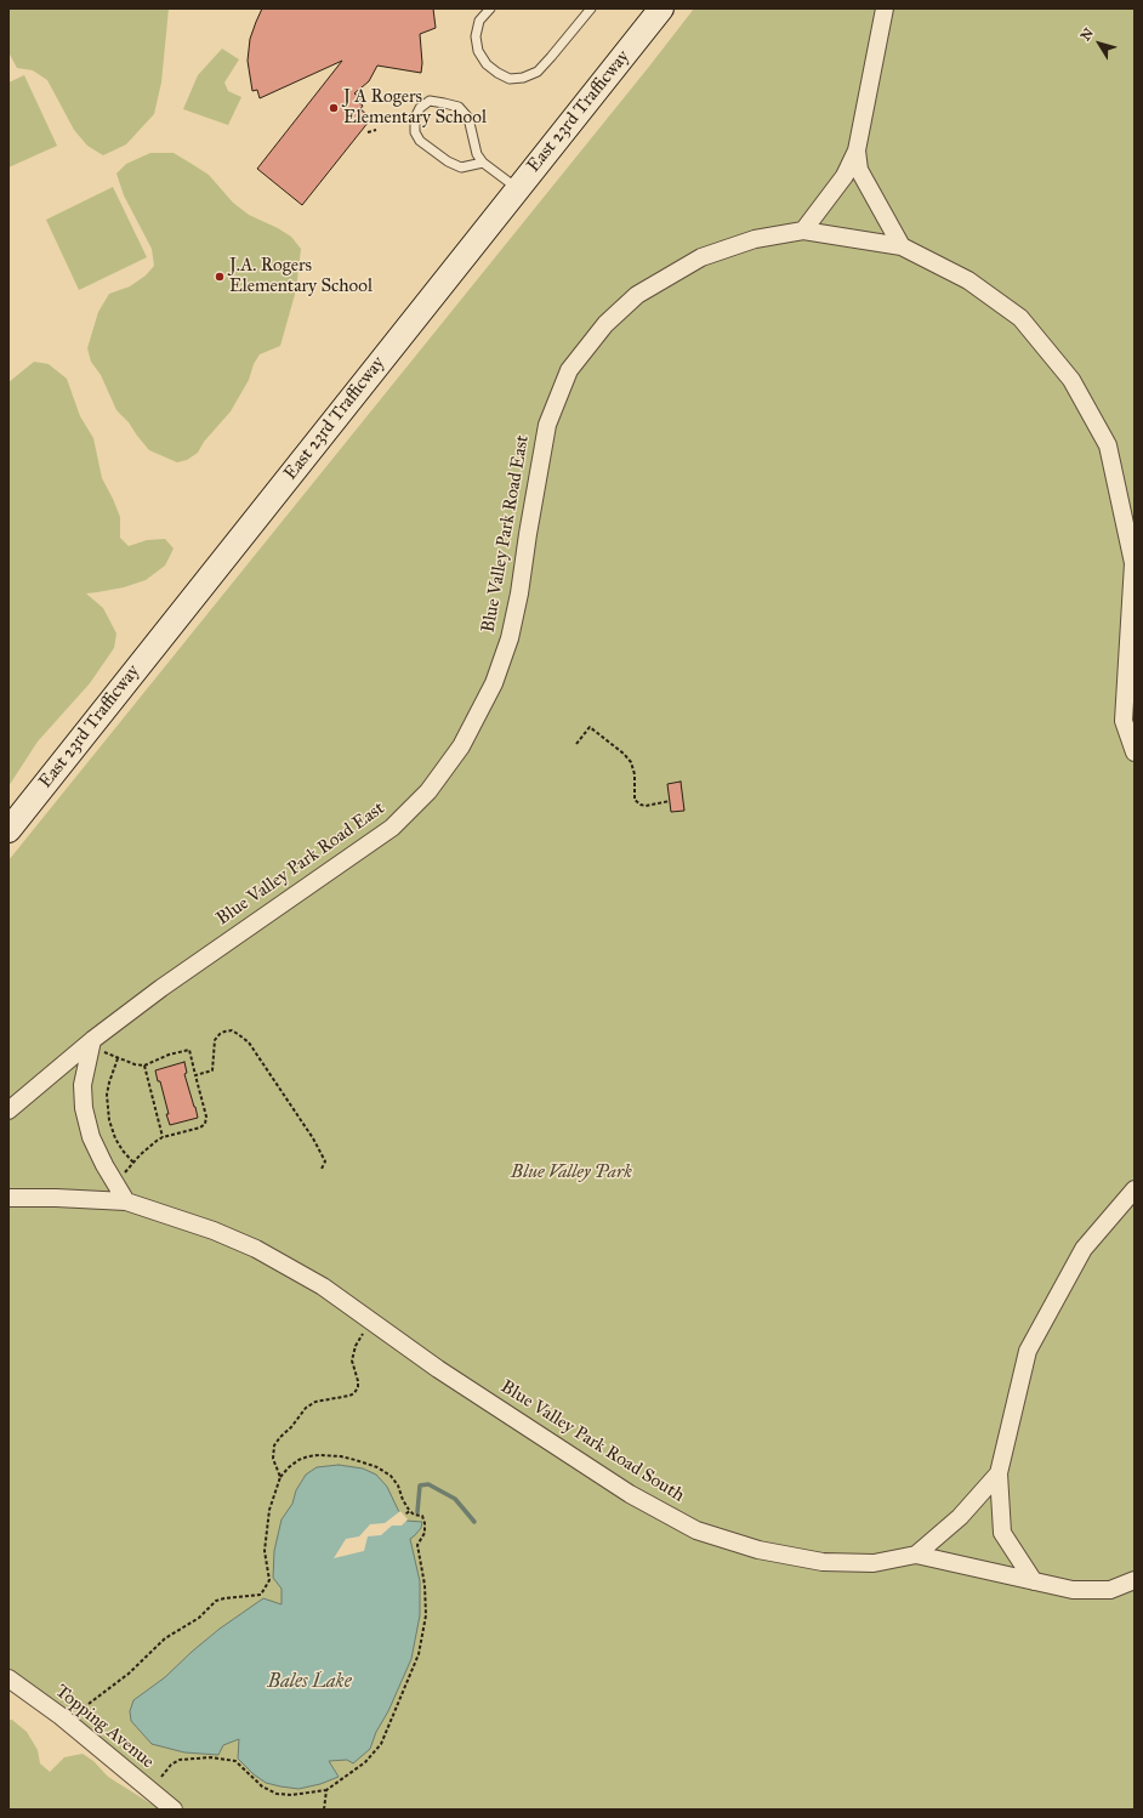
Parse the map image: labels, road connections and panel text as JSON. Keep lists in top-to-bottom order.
{
  "streets": {
    "main road": ["East 23rd Trafficway"],
    "street": ["Blue Valley Park Road East", "Blue Valley Park Road South", "Topping Avenue"]
  },
  "water": ["Bales Lake"],
  "parks": ["Blue Valley Park"],
  "places": ["J A Rogers Elementary School", "J.A. Rogers Elementary School"],
  "north": "top left"
}
